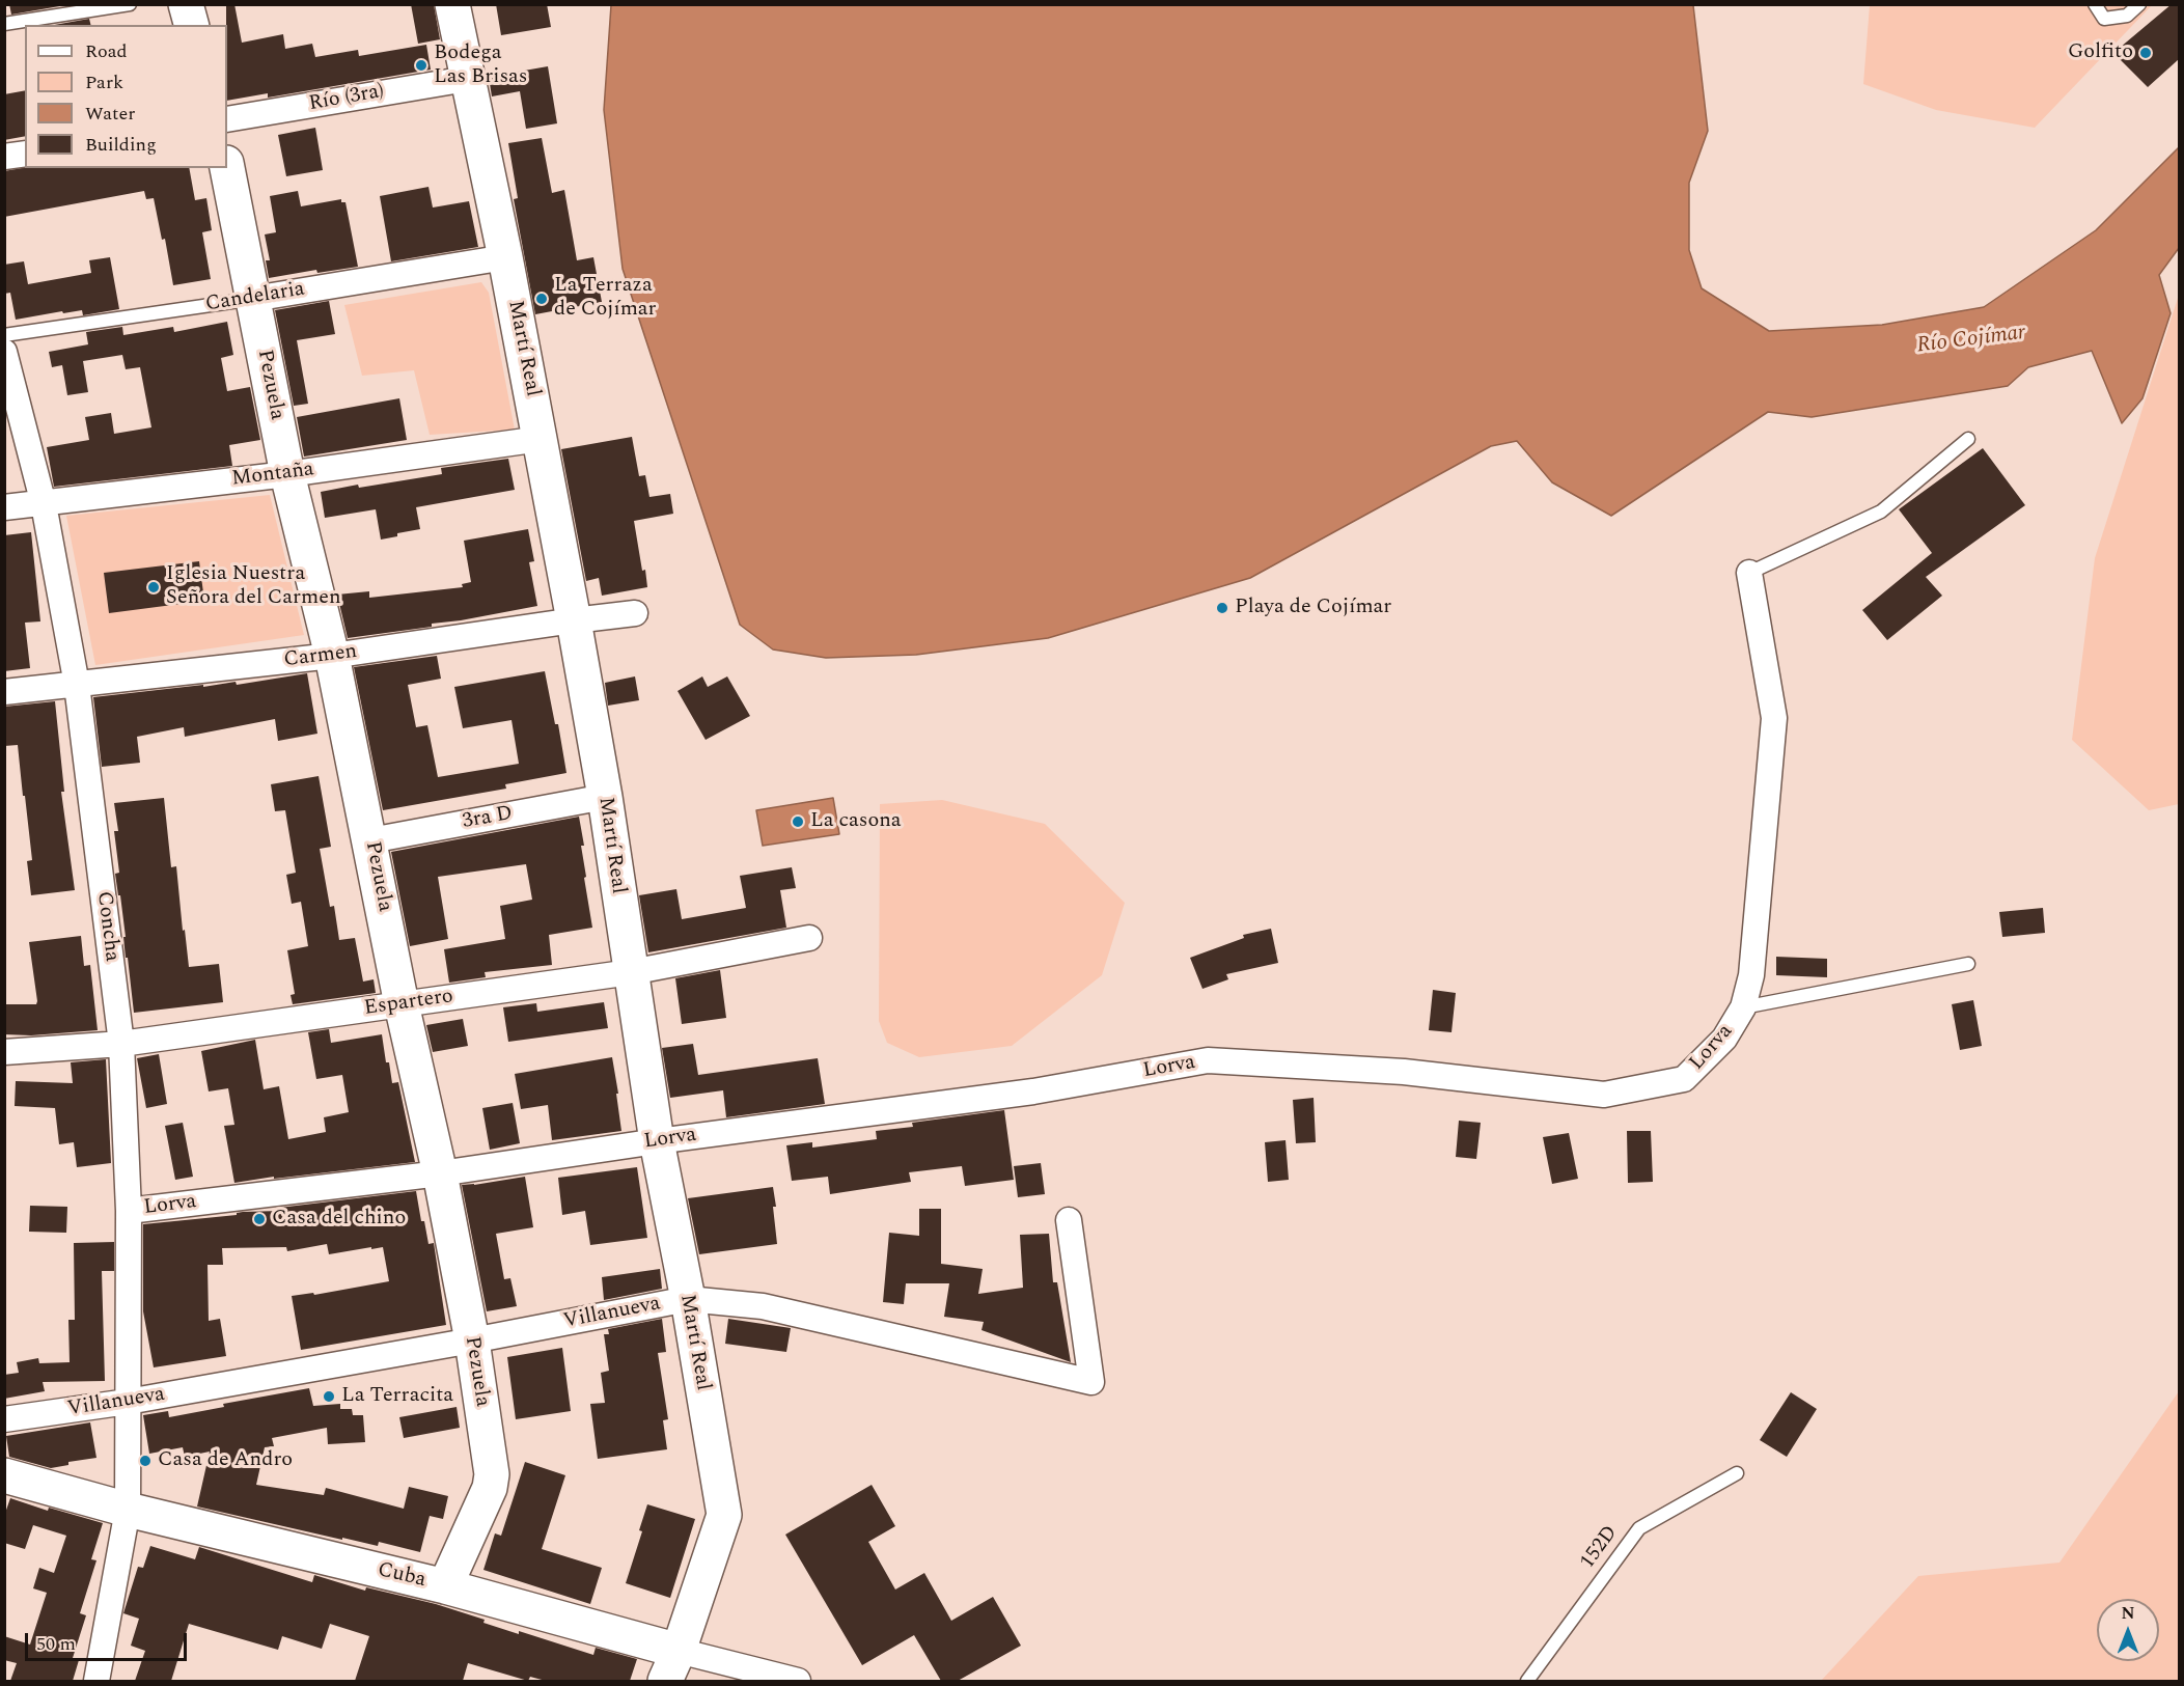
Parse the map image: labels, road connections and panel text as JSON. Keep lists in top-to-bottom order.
{
  "streets": {
    "main road": ["Martí Real", "Pezuela", "Cuba"],
    "street": [
      "Río (3ra)",
      "Candelaria",
      "Montaña",
      "Carmen",
      "3ra D",
      "Concha",
      "Espartero",
      "Lorva",
      "Villanueva"
    ],
    "lane": ["152D"]
  },
  "crossings": [
    ["Río (3ra)", "Martí Real"],
    ["Candelaria", "Martí Real"],
    ["Candelaria", "Pezuela"],
    ["Martí Real", "Montaña"],
    ["Martí Real", "Carmen"],
    ["Martí Real", "3ra D"],
    ["Martí Real", "Espartero"],
    ["Martí Real", "Lorva"],
    ["Martí Real", "Villanueva"],
    ["Martí Real", "Cuba"],
    ["Pezuela", "Montaña"],
    ["Pezuela", "Carmen"],
    ["Pezuela", "3ra D"],
    ["Pezuela", "Espartero"],
    ["Pezuela", "Lorva"],
    ["Pezuela", "Villanueva"],
    ["Pezuela", "Cuba"],
    ["Montaña", "Concha"],
    ["Carmen", "Concha"],
    ["Concha", "Espartero"],
    ["Concha", "Lorva"],
    ["Concha", "Villanueva"],
    ["Concha", "Cuba"]
  ],
  "water": ["Río Cojímar"],
  "places": [
    "Golfito",
    "Bodega Las Brisas",
    "La Terraza de Cojímar",
    "Iglesia Nuestra Señora del Carmen",
    "Playa de Cojímar",
    "La casona",
    "Casa del chino",
    "La Terracita",
    "Casa de Andro"
  ],
  "legend": [
    "Road",
    "Park",
    "Water",
    "Building"
  ],
  "scale_bar": "50 m",
  "north": "top"
}
